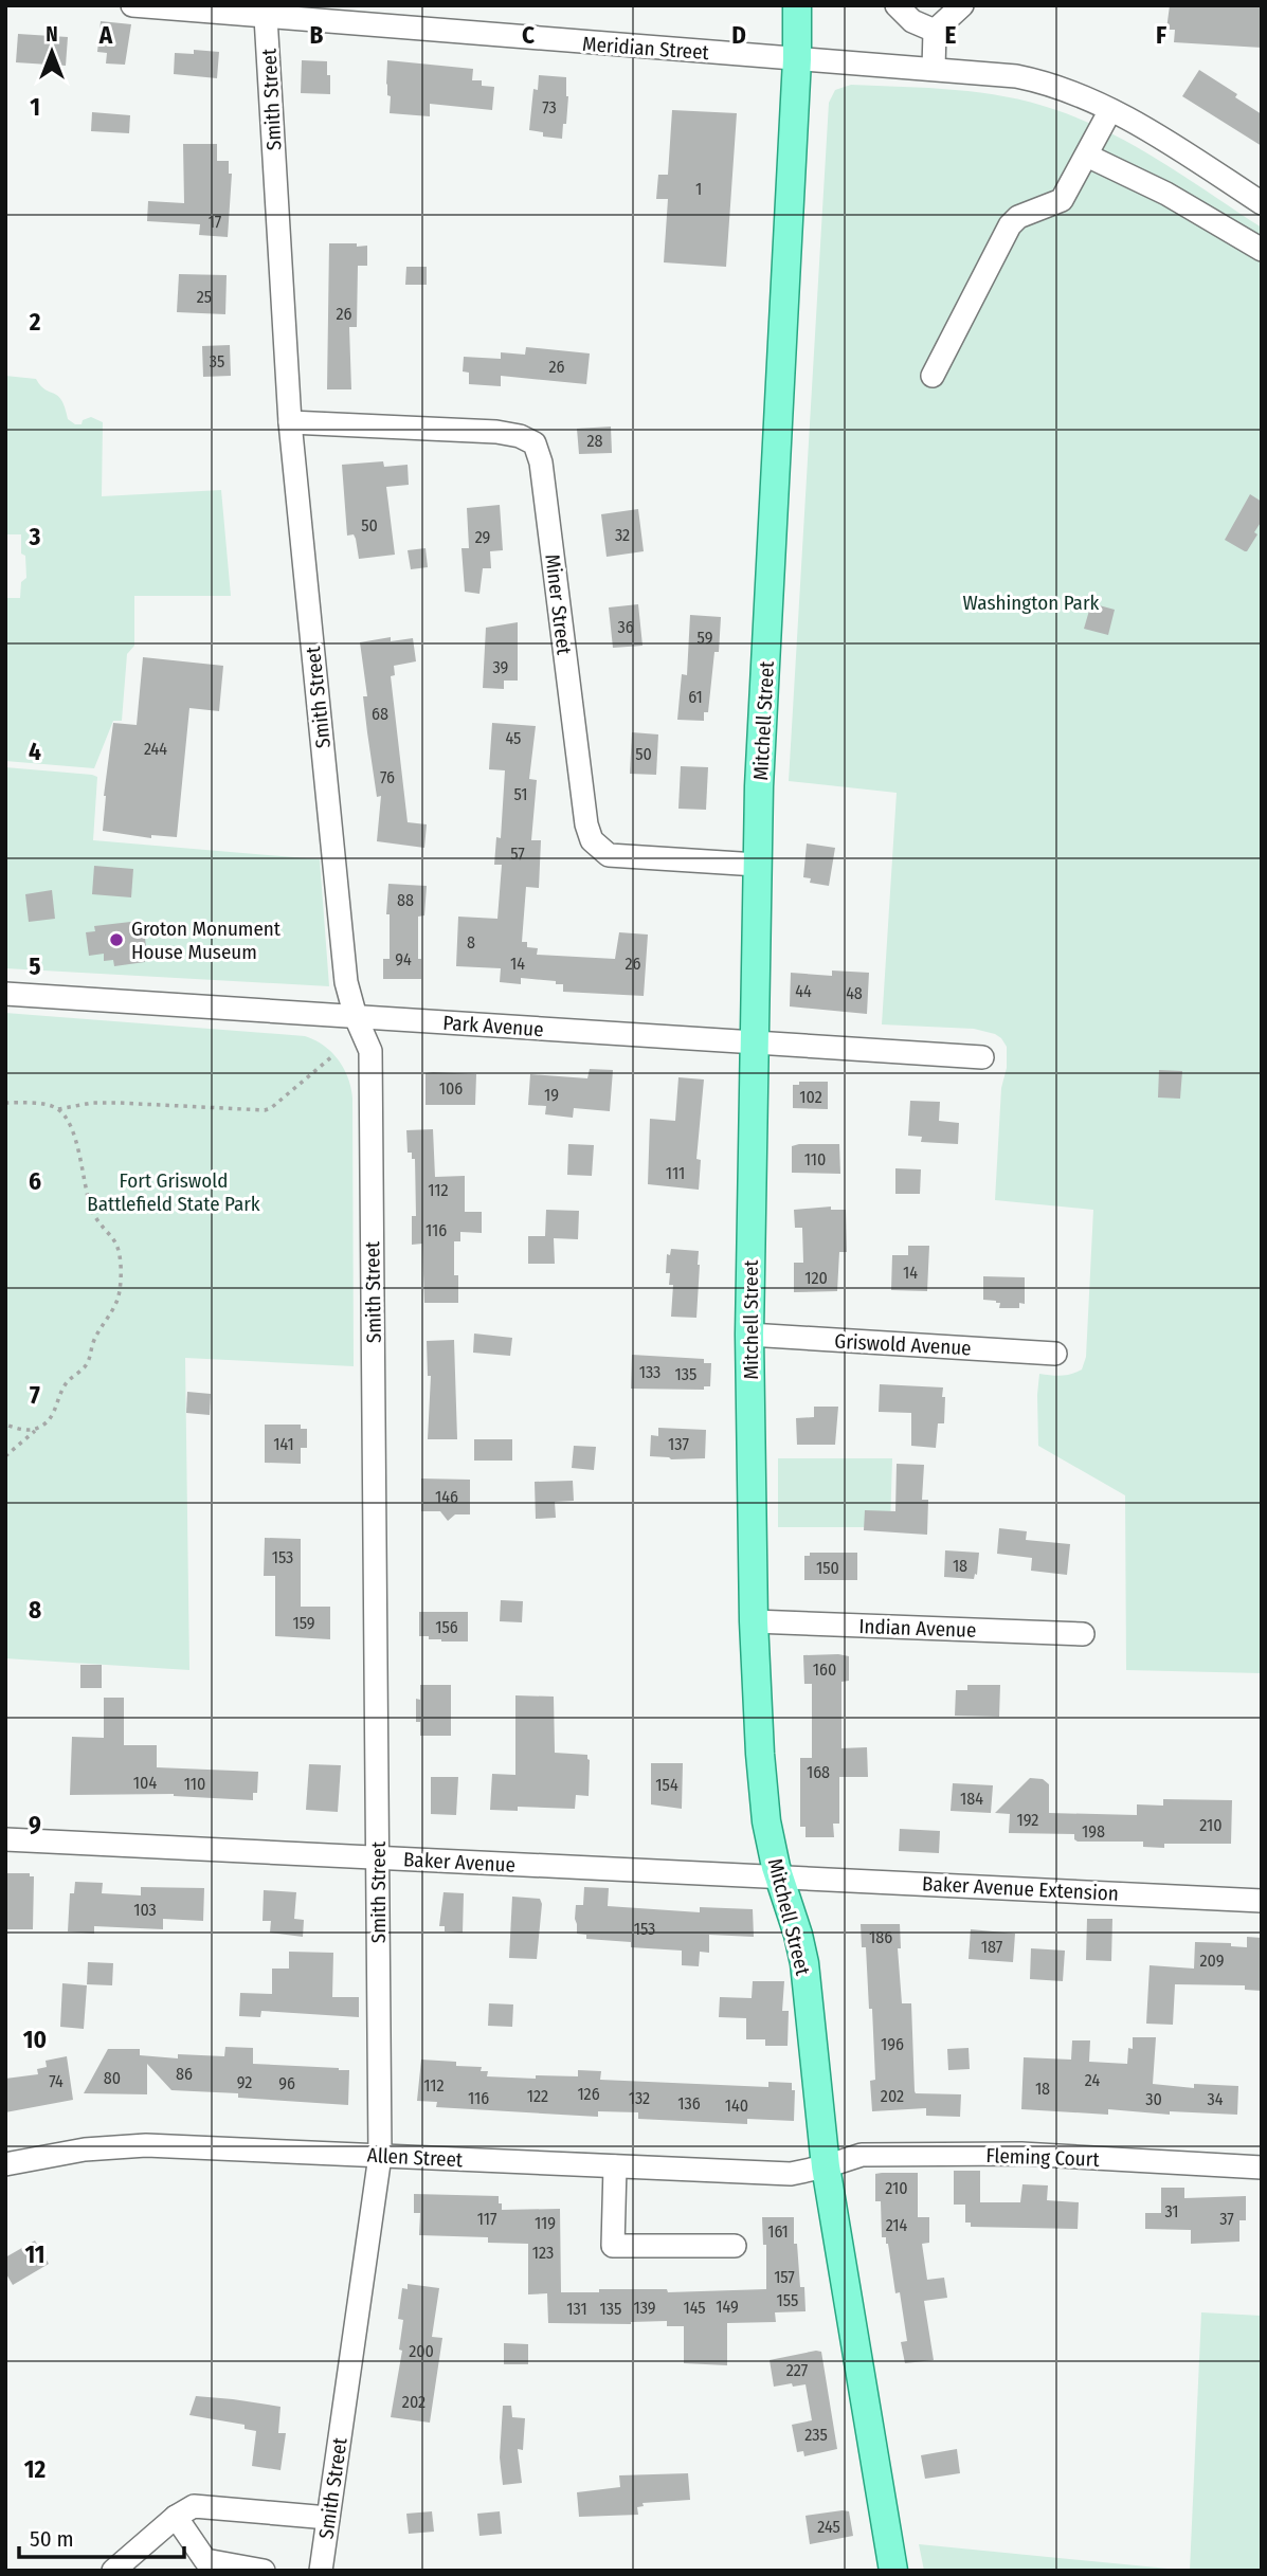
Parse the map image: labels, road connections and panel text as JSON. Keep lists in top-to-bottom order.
{
  "streets": {
    "main road": ["Mitchell Street"],
    "street": [
      "Meridian Street",
      "Smith Street",
      "Miner Street",
      "Park Avenue",
      "Griswold Avenue",
      "Indian Avenue",
      "Baker Avenue",
      "Baker Avenue Extension",
      "Allen Street",
      "Fleming Court"
    ]
  },
  "crossings": [
    ["Meridian Street", "Smith Street"],
    ["Meridian Street", "Mitchell Street"],
    ["Smith Street", "Miner Street"],
    ["Smith Street", "Park Avenue"],
    ["Smith Street", "Baker Avenue"],
    ["Smith Street", "Allen Street"],
    ["Miner Street", "Mitchell Street"],
    ["Mitchell Street", "Park Avenue"],
    ["Mitchell Street", "Griswold Avenue"],
    ["Mitchell Street", "Indian Avenue"],
    ["Mitchell Street", "Baker Avenue"],
    ["Mitchell Street", "Baker Avenue Extension"],
    ["Mitchell Street", "Allen Street"],
    ["Mitchell Street", "Fleming Court"],
    ["Baker Avenue", "Baker Avenue Extension"],
    ["Allen Street", "Fleming Court"]
  ],
  "parks": ["Washington Park", "Fort Griswold Battlefield State Park"],
  "places": ["Groton Monument House Museum"],
  "house_numbers": [
    "73",
    "1",
    "17",
    "25",
    "26",
    "35",
    "26",
    "28",
    "50",
    "32",
    "29",
    "36",
    "59",
    "39",
    "61",
    "68",
    "45",
    "244",
    "50",
    "76",
    "51",
    "57",
    "88",
    "8",
    "94",
    "14",
    "26",
    "44",
    "48",
    "106",
    "19",
    "102",
    "110",
    "111",
    "112",
    "116",
    "14",
    "120",
    "133",
    "135",
    "141",
    "137",
    "146",
    "153",
    "18",
    "150",
    "159",
    "156",
    "160",
    "168",
    "104",
    "110",
    "154",
    "184",
    "192",
    "210",
    "198",
    "103",
    "153",
    "186",
    "187",
    "209",
    "196",
    "86",
    "80",
    "24",
    "74",
    "92",
    "96",
    "112",
    "18",
    "126",
    "122",
    "202",
    "116",
    "132",
    "30",
    "34",
    "136",
    "140",
    "210",
    "31",
    "117",
    "37",
    "119",
    "214",
    "161",
    "123",
    "157",
    "155",
    "149",
    "139",
    "145",
    "131",
    "135",
    "200",
    "227",
    "202",
    "235",
    "245"
  ],
  "scale_bar": "50 m",
  "north": "top",
  "grid": {
    "columns": [
      "A",
      "B",
      "C",
      "D",
      "E",
      "F"
    ],
    "rows": [
      "1",
      "2",
      "3",
      "4",
      "5",
      "6",
      "7",
      "8",
      "9",
      "10",
      "11",
      "12"
    ]
  }
}
